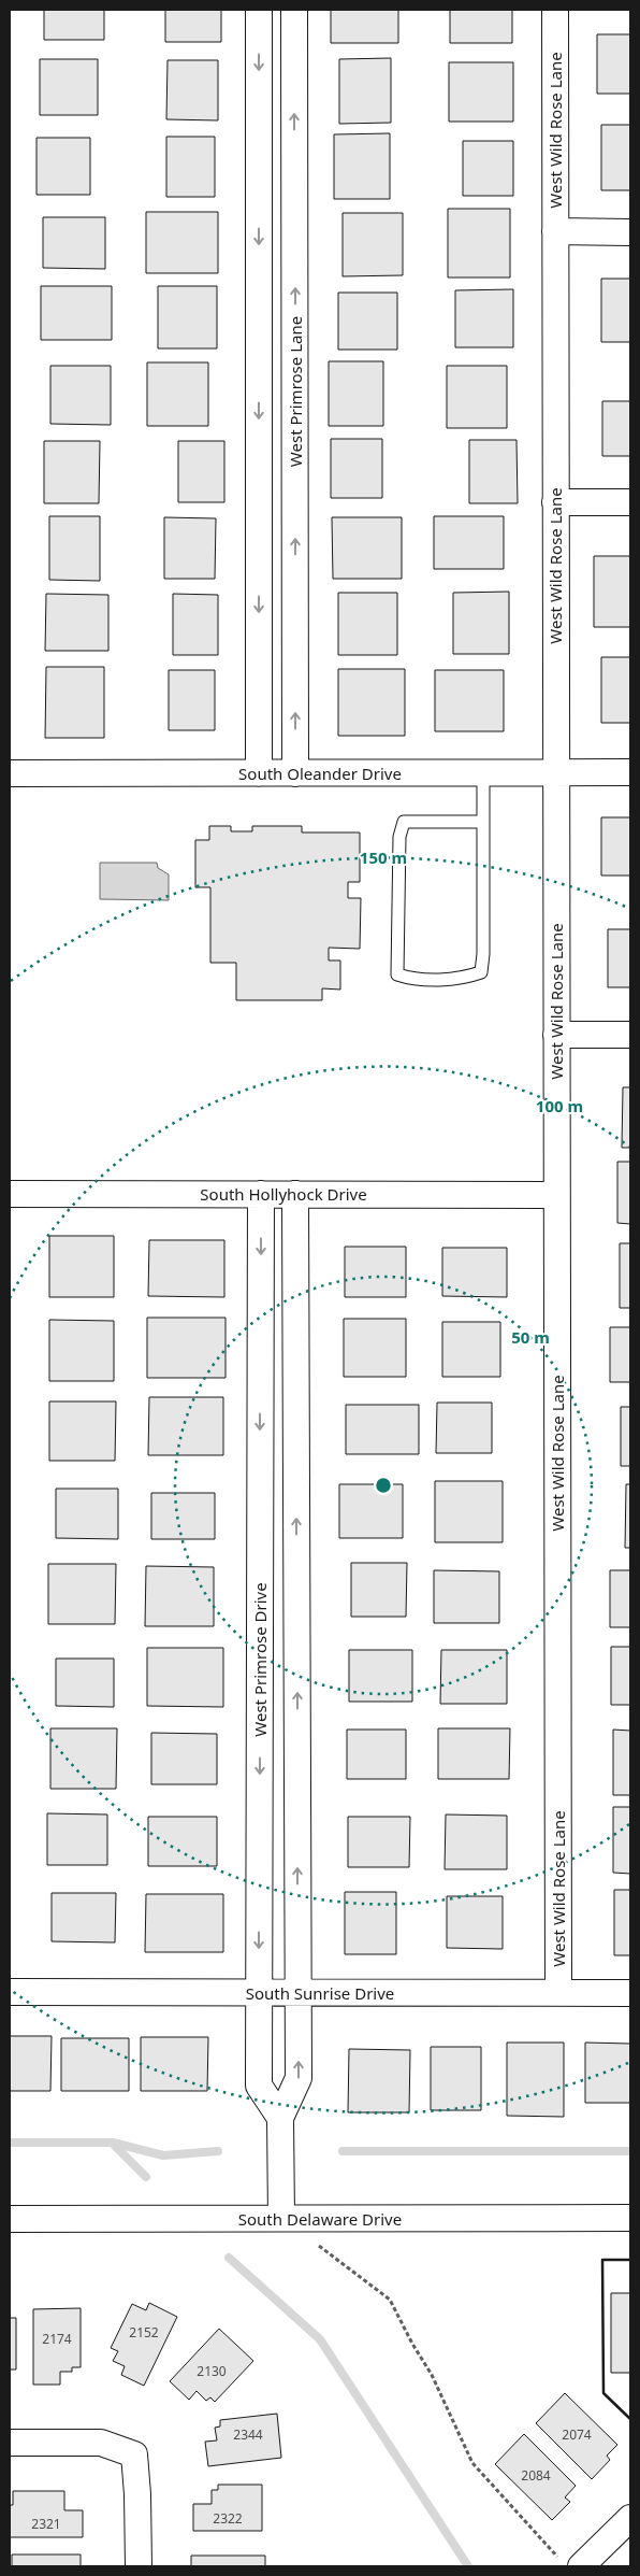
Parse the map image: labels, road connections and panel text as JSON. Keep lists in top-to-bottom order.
{
  "streets": {
    "street": [
      "West Wild Rose Lane",
      "West Primrose Lane",
      "South Oleander Drive",
      "South Hollyhock Drive",
      "West Primrose Drive",
      "South Sunrise Drive",
      "South Delaware Drive"
    ]
  },
  "crossings": [
    ["West Wild Rose Lane", "South Oleander Drive"],
    ["West Wild Rose Lane", "South Hollyhock Drive"],
    ["West Wild Rose Lane", "South Sunrise Drive"],
    ["West Primrose Lane", "South Oleander Drive"],
    ["South Hollyhock Drive", "West Primrose Drive"],
    ["West Primrose Drive", "South Sunrise Drive"]
  ],
  "house_numbers": [
    "2152",
    "2174",
    "2130",
    "2344",
    "2074",
    "2084",
    "2322",
    "2321"
  ],
  "rings": ["150 m", "100 m", "50 m"]
}
